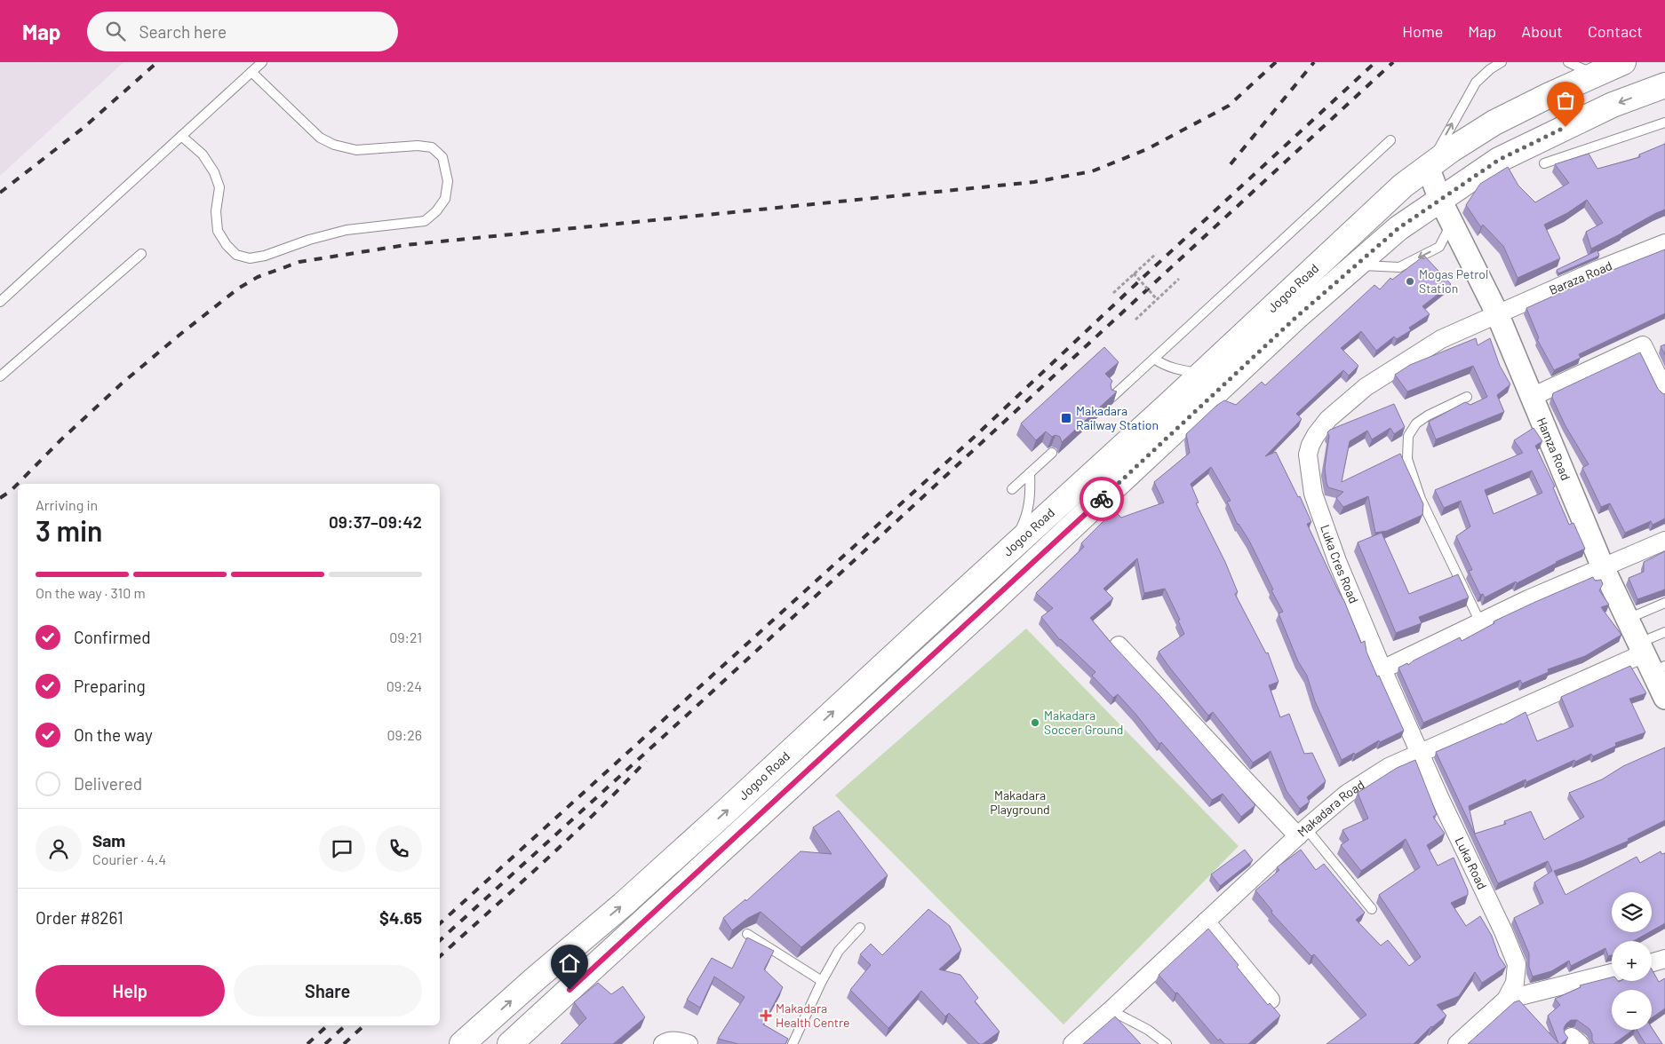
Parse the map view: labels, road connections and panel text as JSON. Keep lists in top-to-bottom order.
{
  "streets": {
    "main road": ["Jogoo Road"],
    "street": [
      "Baraza Road",
      "Hamza Road",
      "Luka Cres Road",
      "Makadara Road",
      "Luka Road"
    ]
  },
  "crossings": [
    ["Baraza Road", "Hamza Road"],
    ["Baraza Road", "Luka Cres Road"],
    ["Jogoo Road", "Hamza Road"],
    ["Hamza Road", "Luka Cres Road"],
    ["Hamza Road", "Makadara Road"],
    ["Luka Cres Road", "Luka Road"],
    ["Makadara Road", "Luka Road"]
  ],
  "parks": ["Makadara Playground"],
  "places": {
    "other": ["Mogas Petrol Station", "Makadara Soccer Ground"],
    "transit": ["Makadara Railway Station"],
    "health": ["Makadara Health Centre"]
  },
  "page": {
    "header": "Map",
    "search": "Search here",
    "nav": [
      "Home",
      "Map",
      "About",
      "Contact"
    ],
    "heading": ["3 min", "Arriving in", "09:37–09:42"],
    "panel": [
      "Sam",
      "Courier · 4.4",
      "Order #8261",
      "$4.65"
    ],
    "bar": "On the way · 310 m",
    "list": [
      ["Confirmed", "09:21"],
      ["Preparing", "09:24"],
      ["On the way", "09:26"],
      "Delivered"
    ],
    "map_buttons": ["+", "−"],
    "buttons": ["Help", "Share"]
  }
}
